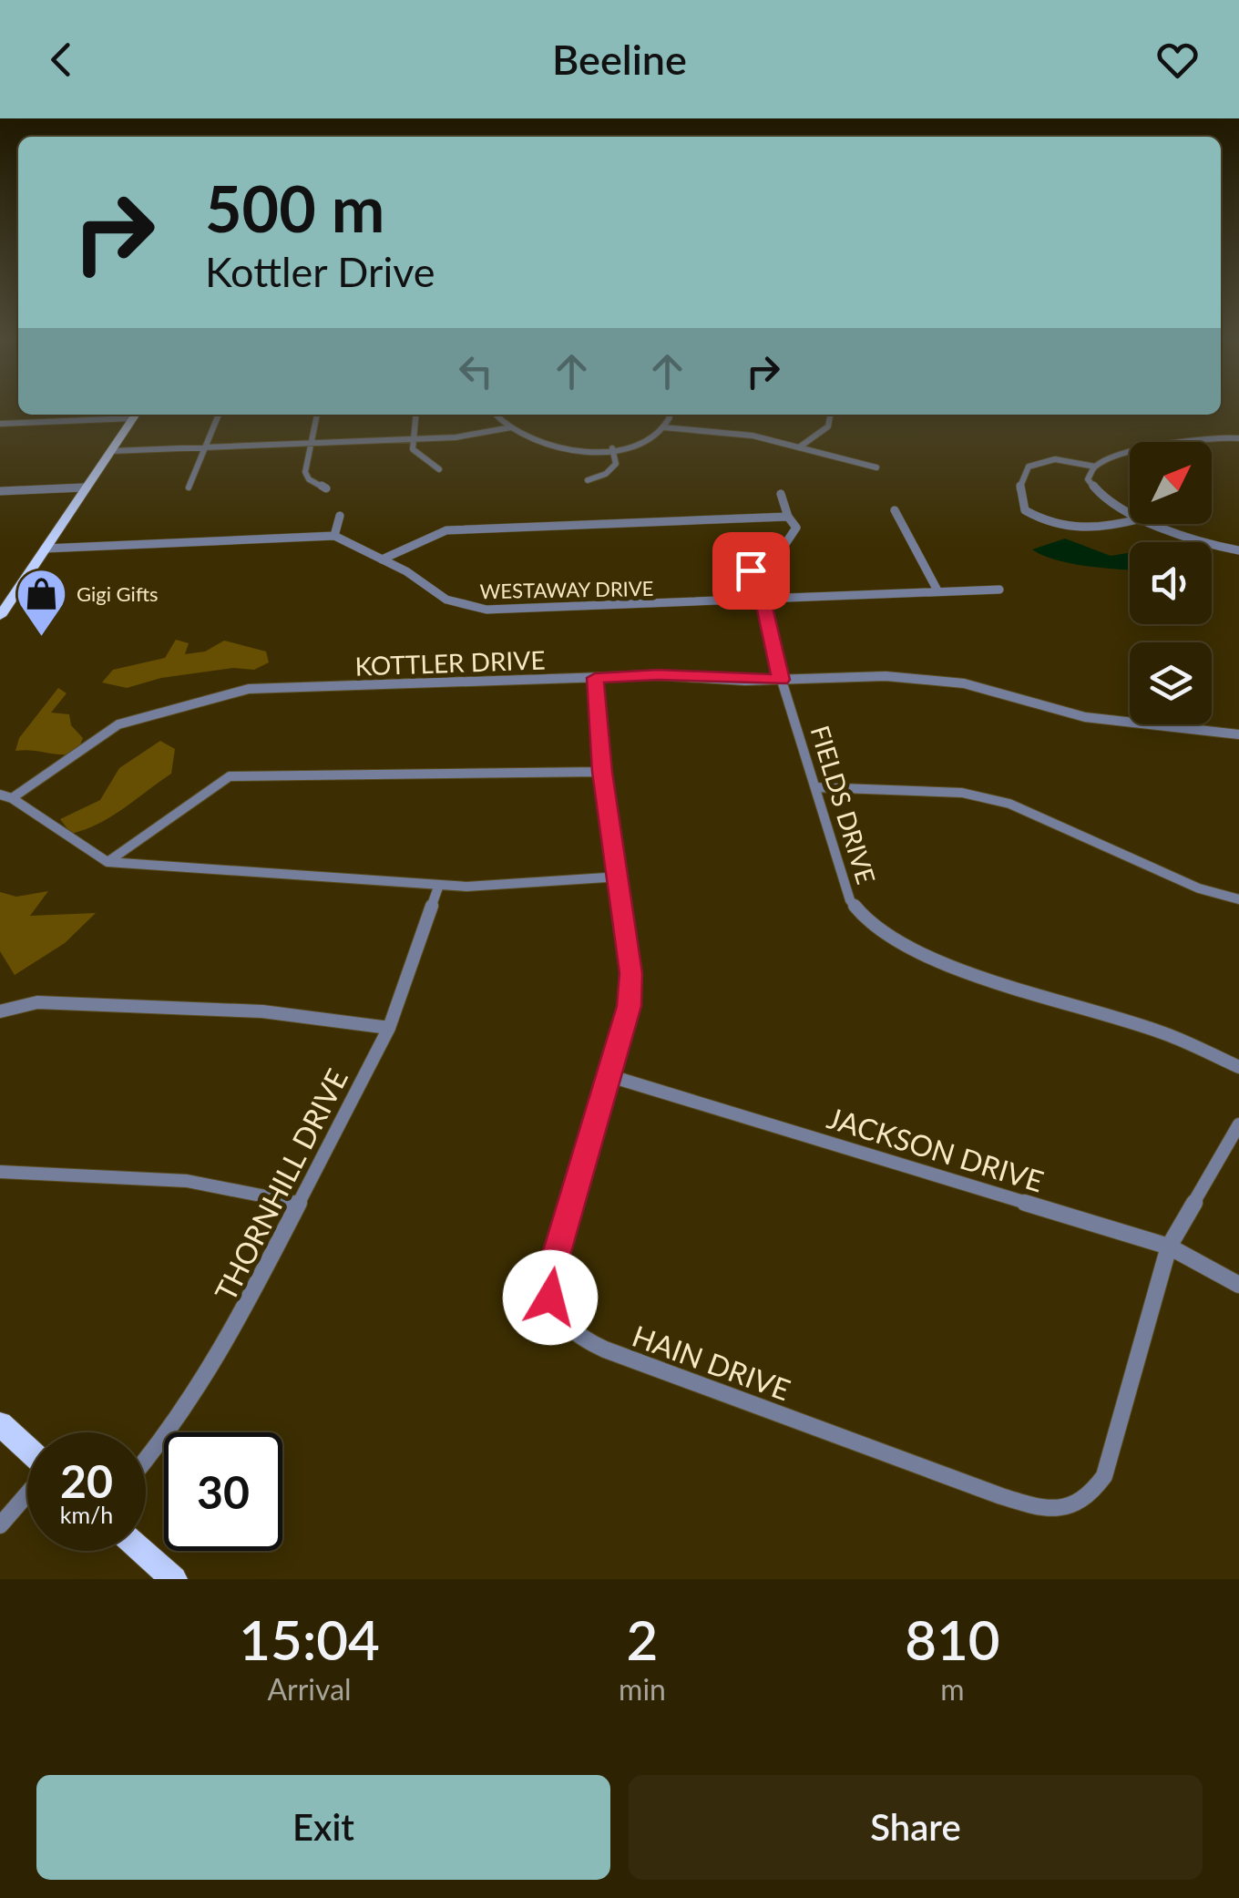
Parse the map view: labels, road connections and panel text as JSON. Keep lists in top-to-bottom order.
{
  "streets": {
    "street": [
      "WESTAWAY DRIVE",
      "KOTTLER DRIVE",
      "FIELDS DRIVE",
      "JACKSON DRIVE",
      "THORNHILL DRIVE",
      "HAIN DRIVE"
    ]
  },
  "crossings": [
    ["WESTAWAY DRIVE", "FIELDS DRIVE"],
    ["KOTTLER DRIVE", "FIELDS DRIVE"],
    ["KOTTLER DRIVE", "HAIN DRIVE"],
    ["JACKSON DRIVE", "HAIN DRIVE"]
  ],
  "places": {
    "shop": ["Gigi Gifts"]
  },
  "north": "top right",
  "page": {
    "header": "Beeline",
    "turn": ["500 m", "Kottler Drive"],
    "speed": "20 km/h",
    "limit": "30",
    "eta": [
      "15:04",
      "Arrival",
      "2",
      "min",
      "810",
      "m"
    ],
    "buttons": ["Exit", "Share"]
  }
}
